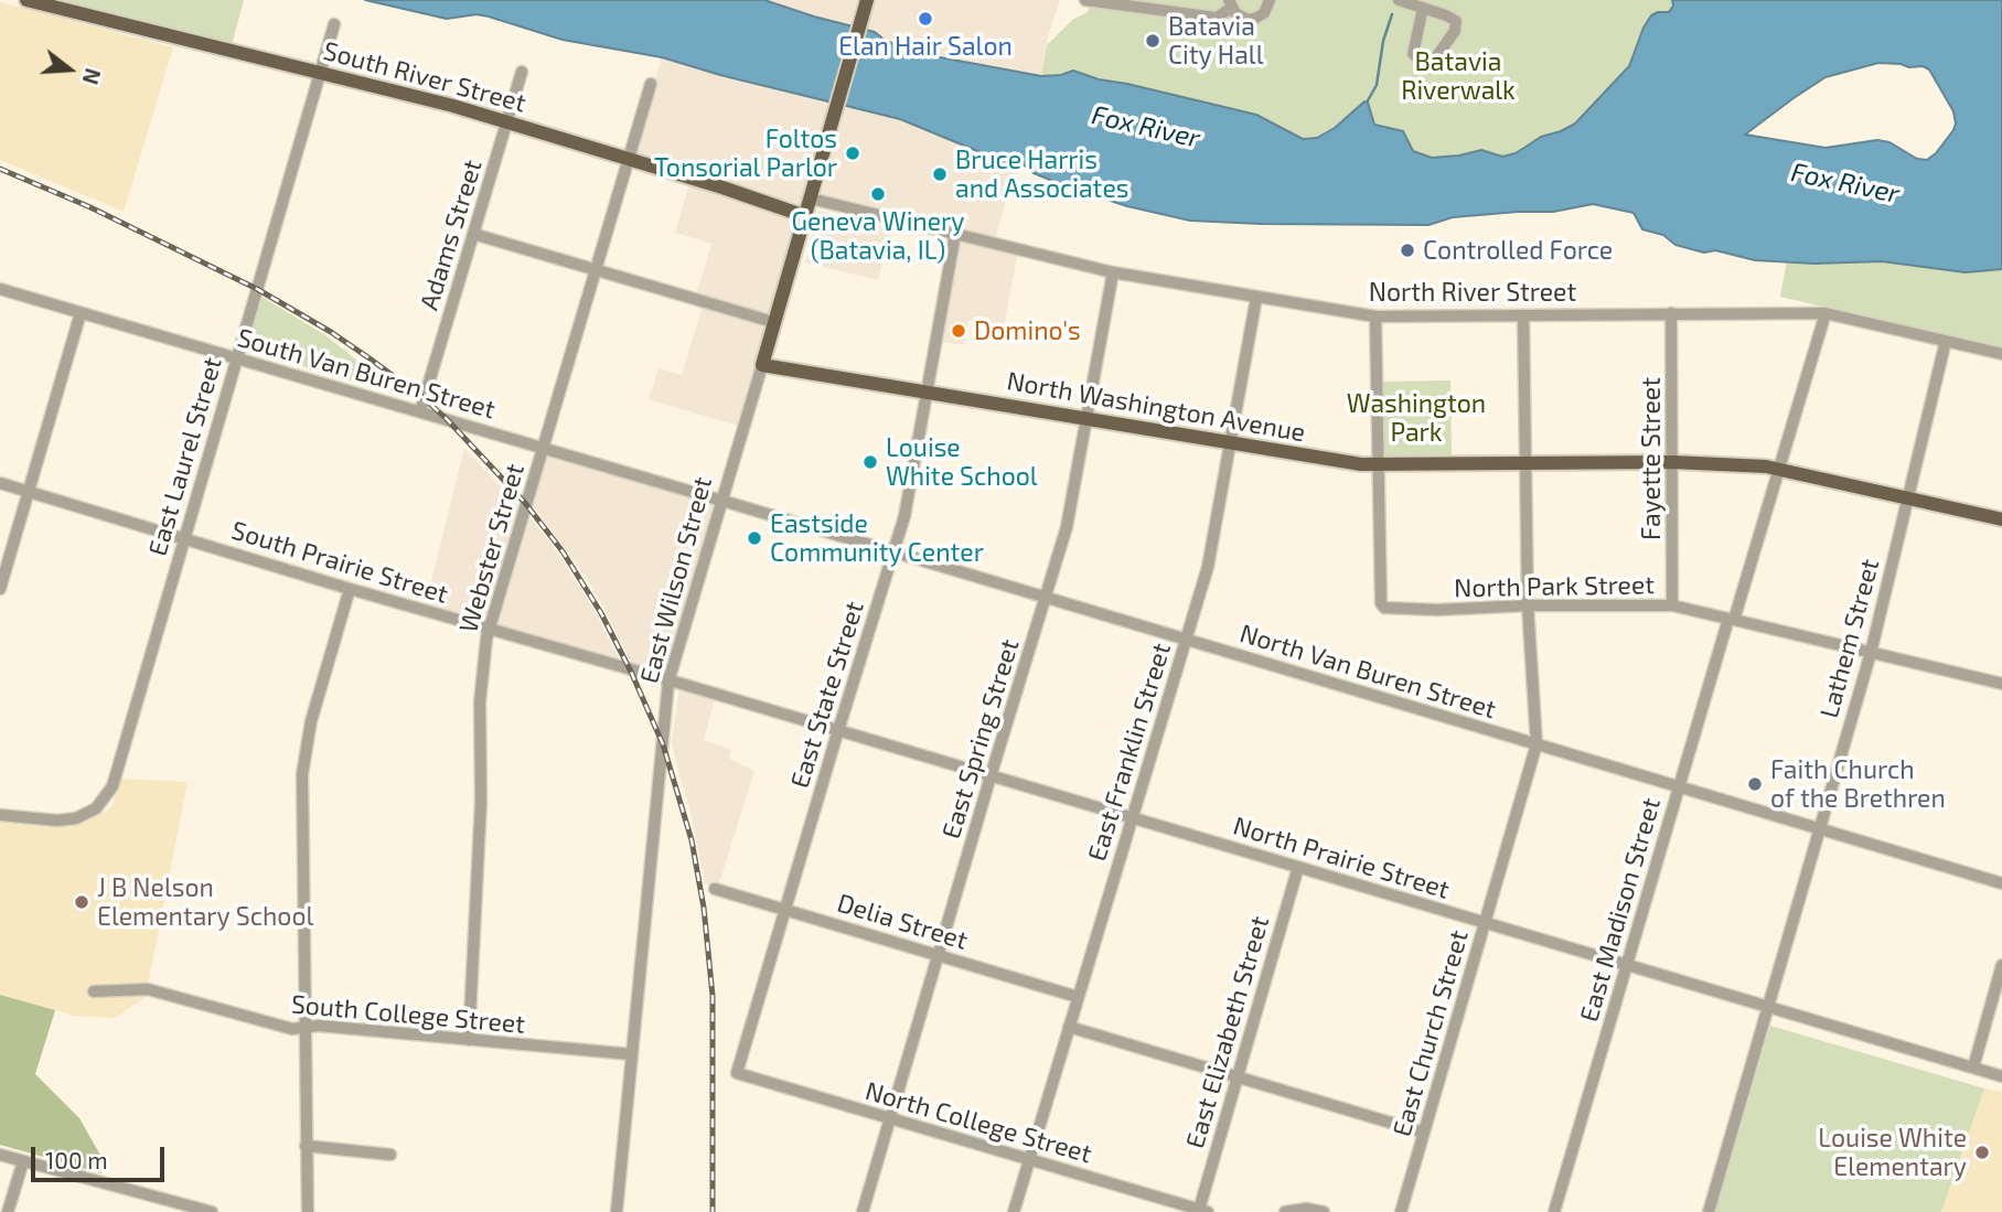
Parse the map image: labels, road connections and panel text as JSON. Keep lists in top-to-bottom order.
{
  "streets": {
    "main road": ["South River Street", "North Washington Avenue", "East Wilson Street"],
    "street": [
      "Adams Street",
      "North River Street",
      "South Van Buren Street",
      "East Laurel Street",
      "Fayette Street",
      "Webster Street",
      "South Prairie Street",
      "North Park Street",
      "Lathem Street",
      "North Van Buren Street",
      "East State Street",
      "East Spring Street",
      "East Franklin Street",
      "North Prairie Street",
      "East Madison Street",
      "Delia Street",
      "South College Street",
      "East Elizabeth Street",
      "East Church Street",
      "North College Street"
    ]
  },
  "crossings": [
    ["South River Street", "Adams Street"],
    ["South River Street", "East Laurel Street"],
    ["South River Street", "Webster Street"],
    ["South River Street", "East Wilson Street"],
    ["Adams Street", "South Van Buren Street"],
    ["North River Street", "Fayette Street"],
    ["North River Street", "East Wilson Street"],
    ["North River Street", "Lathem Street"],
    ["North River Street", "East State Street"],
    ["North River Street", "East Spring Street"],
    ["North River Street", "East Franklin Street"],
    ["North River Street", "East Madison Street"],
    ["North River Street", "East Church Street"],
    ["South Van Buren Street", "East Laurel Street"],
    ["South Van Buren Street", "Webster Street"],
    ["South Van Buren Street", "East Wilson Street"],
    ["South Van Buren Street", "North Van Buren Street"],
    ["North Washington Avenue", "Fayette Street"],
    ["North Washington Avenue", "East Wilson Street"],
    ["North Washington Avenue", "North Park Street"],
    ["North Washington Avenue", "Lathem Street"],
    ["North Washington Avenue", "East State Street"],
    ["North Washington Avenue", "East Spring Street"],
    ["North Washington Avenue", "East Franklin Street"],
    ["North Washington Avenue", "East Madison Street"],
    ["North Washington Avenue", "East Church Street"],
    ["East Laurel Street", "South Prairie Street"],
    ["Fayette Street", "North Park Street"],
    ["Webster Street", "South Prairie Street"],
    ["Webster Street", "South College Street"],
    ["South Prairie Street", "East Wilson Street"],
    ["South Prairie Street", "North Prairie Street"],
    ["East Wilson Street", "North Van Buren Street"],
    ["East Wilson Street", "North Prairie Street"],
    ["East Wilson Street", "South College Street"],
    ["North Park Street", "Lathem Street"],
    ["North Park Street", "East Madison Street"],
    ["North Park Street", "East Church Street"],
    ["Lathem Street", "North Van Buren Street"],
    ["Lathem Street", "North Prairie Street"],
    ["North Van Buren Street", "East State Street"],
    ["North Van Buren Street", "East Spring Street"],
    ["North Van Buren Street", "East Franklin Street"],
    ["North Van Buren Street", "East Madison Street"],
    ["North Van Buren Street", "East Church Street"],
    ["East State Street", "North Prairie Street"],
    ["East State Street", "Delia Street"],
    ["East State Street", "North College Street"],
    ["East Spring Street", "North Prairie Street"],
    ["East Spring Street", "Delia Street"],
    ["East Spring Street", "North College Street"],
    ["East Franklin Street", "North Prairie Street"],
    ["East Franklin Street", "Delia Street"],
    ["East Franklin Street", "North College Street"],
    ["North Prairie Street", "East Madison Street"],
    ["North Prairie Street", "East Elizabeth Street"],
    ["North Prairie Street", "East Church Street"],
    ["East Elizabeth Street", "North College Street"]
  ],
  "water": ["Fox River"],
  "parks": ["Batavia Riverwalk", "Washington Park"],
  "places": [
    "Elan Hair Salon",
    "Batavia City Hall",
    "Foltos Tonsorial Parlor",
    "Bruce Harris and Associates",
    "Geneva Winery (Batavia, IL)",
    "Controlled Force",
    "Domino's",
    "Louise White School",
    "Eastside Community Center",
    "Faith Church of the Brethren",
    "J B Nelson Elementary School",
    "Louise White Elementary"
  ],
  "scale_bar": "100 m",
  "north": "right"
}
